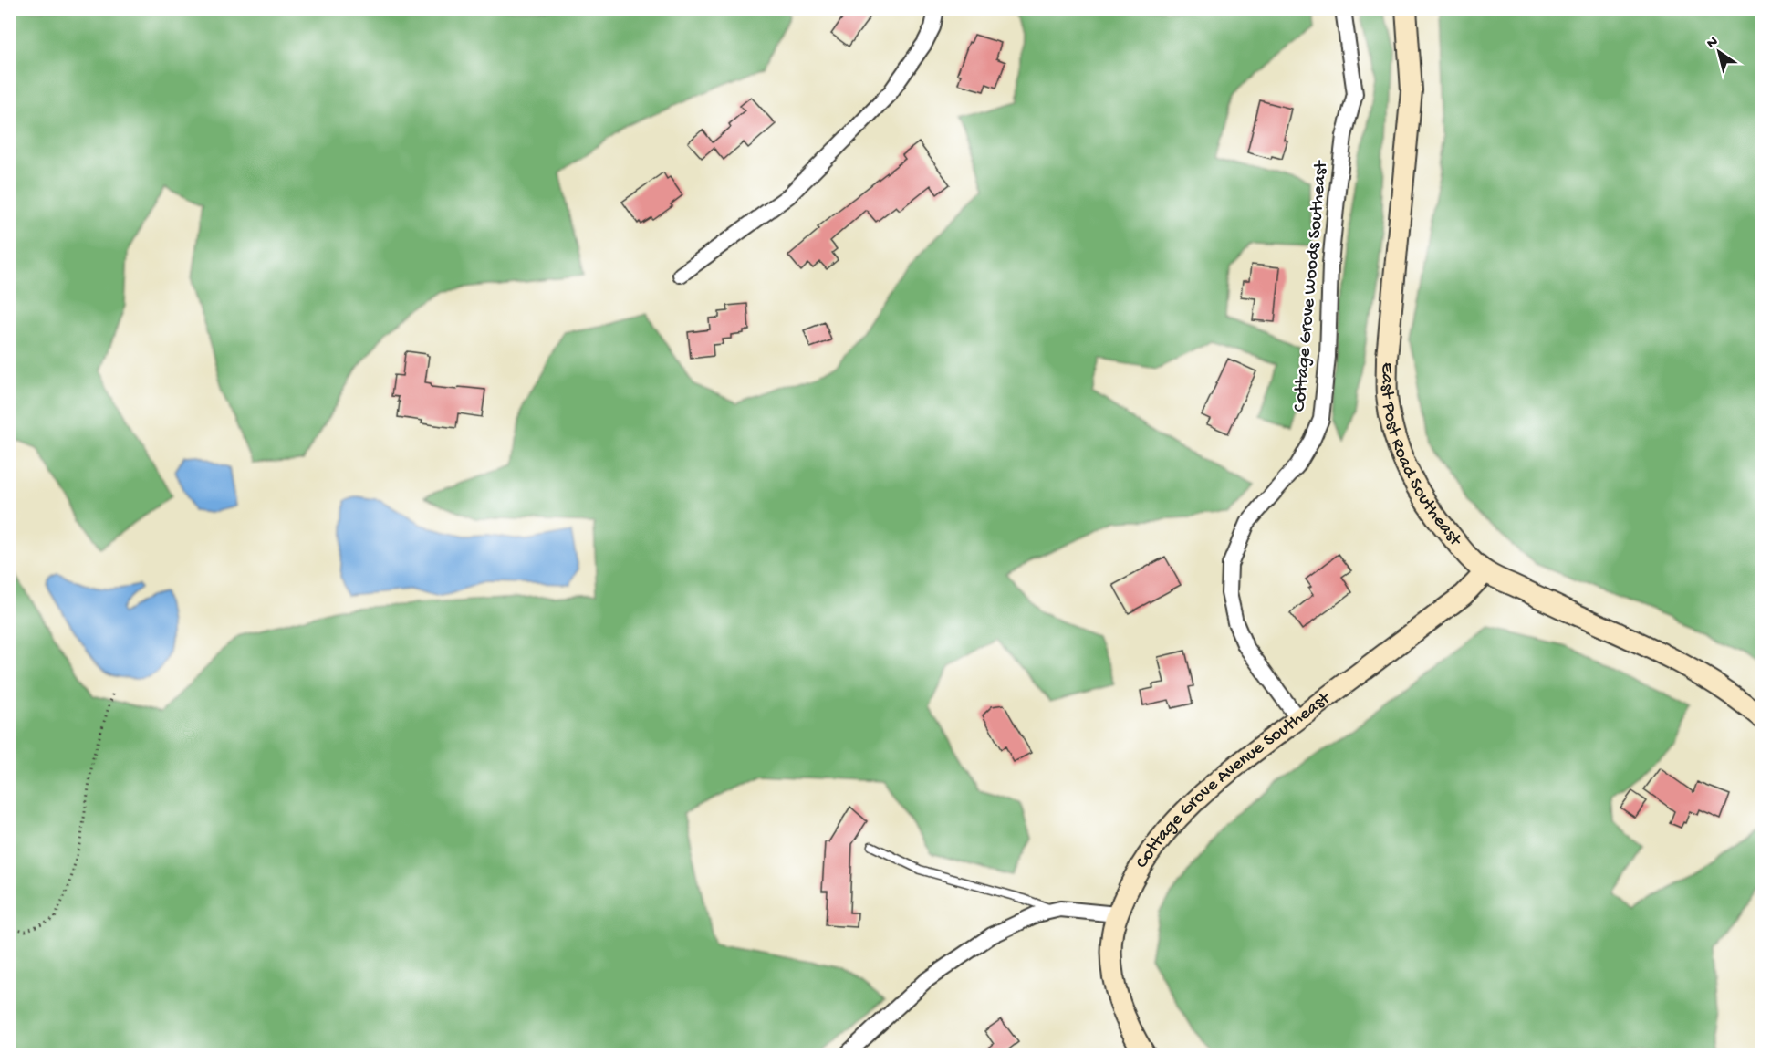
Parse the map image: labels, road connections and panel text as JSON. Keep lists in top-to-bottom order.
{
  "streets": {
    "main road": ["East Post Road Southeast", "Cottage Grove Avenue Southeast"],
    "street": ["Cottage Grove Woods Southeast"]
  },
  "crossings": [
    ["Cottage Grove Woods Southeast", "Cottage Grove Avenue Southeast"],
    ["East Post Road Southeast", "Cottage Grove Avenue Southeast"]
  ],
  "north": "top left"
}
